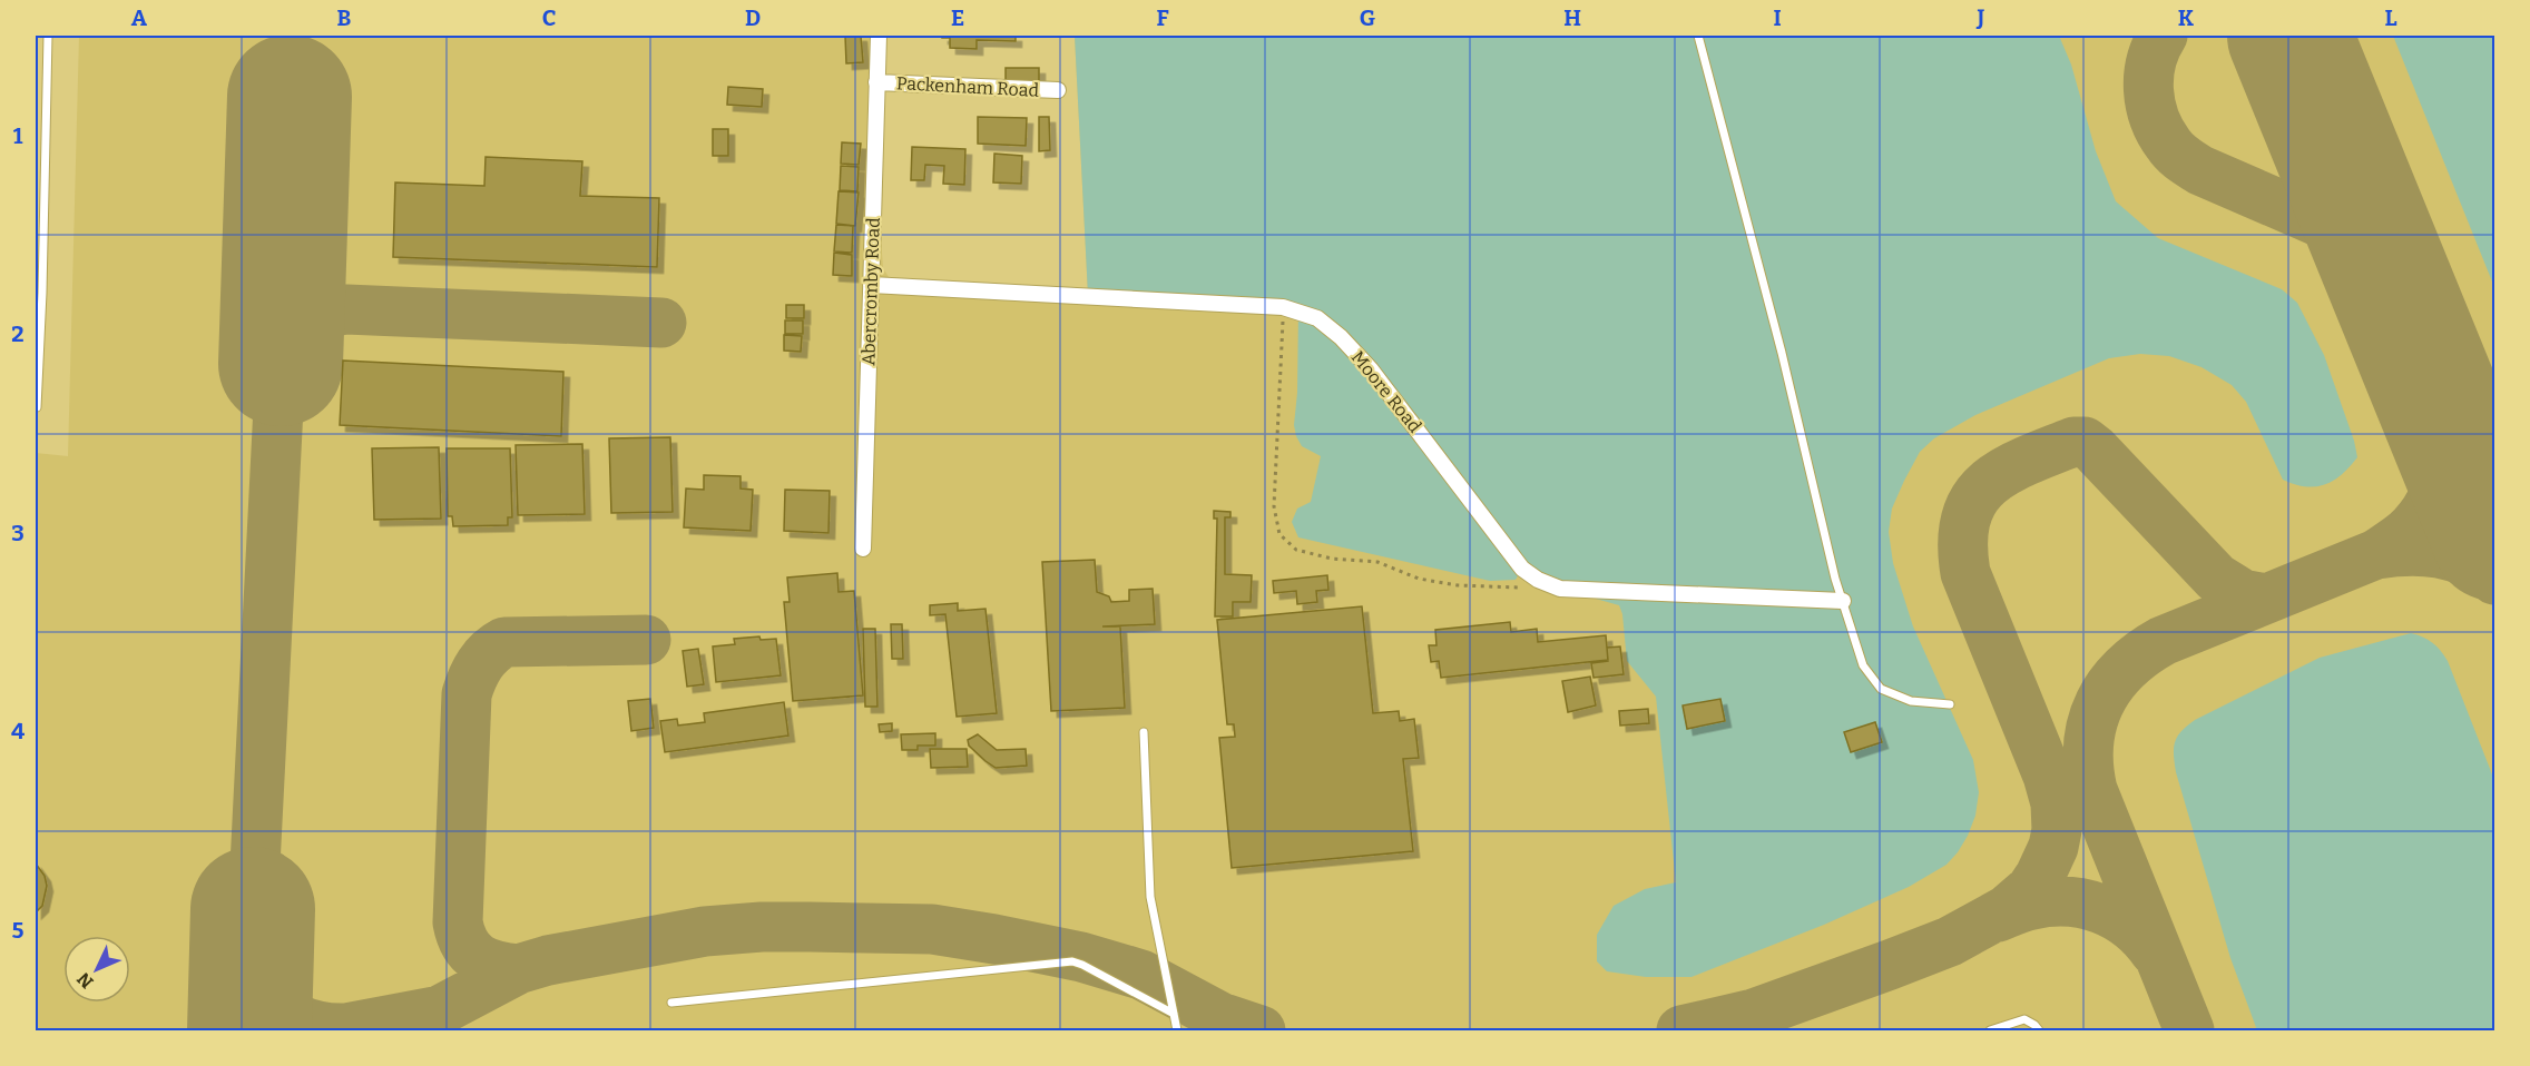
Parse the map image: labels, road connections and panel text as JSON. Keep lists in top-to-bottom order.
{
  "streets": {
    "street": ["Packenham Road", "Abercromby Road", "Moore Road"]
  },
  "crossings": [
    ["Packenham Road", "Abercromby Road"],
    ["Abercromby Road", "Moore Road"]
  ],
  "north": "bottom left",
  "grid": {
    "columns": [
      "A",
      "B",
      "C",
      "D",
      "E",
      "F",
      "G",
      "H",
      "I",
      "J",
      "K",
      "L"
    ],
    "rows": [
      "1",
      "2",
      "3",
      "4",
      "5"
    ]
  }
}
